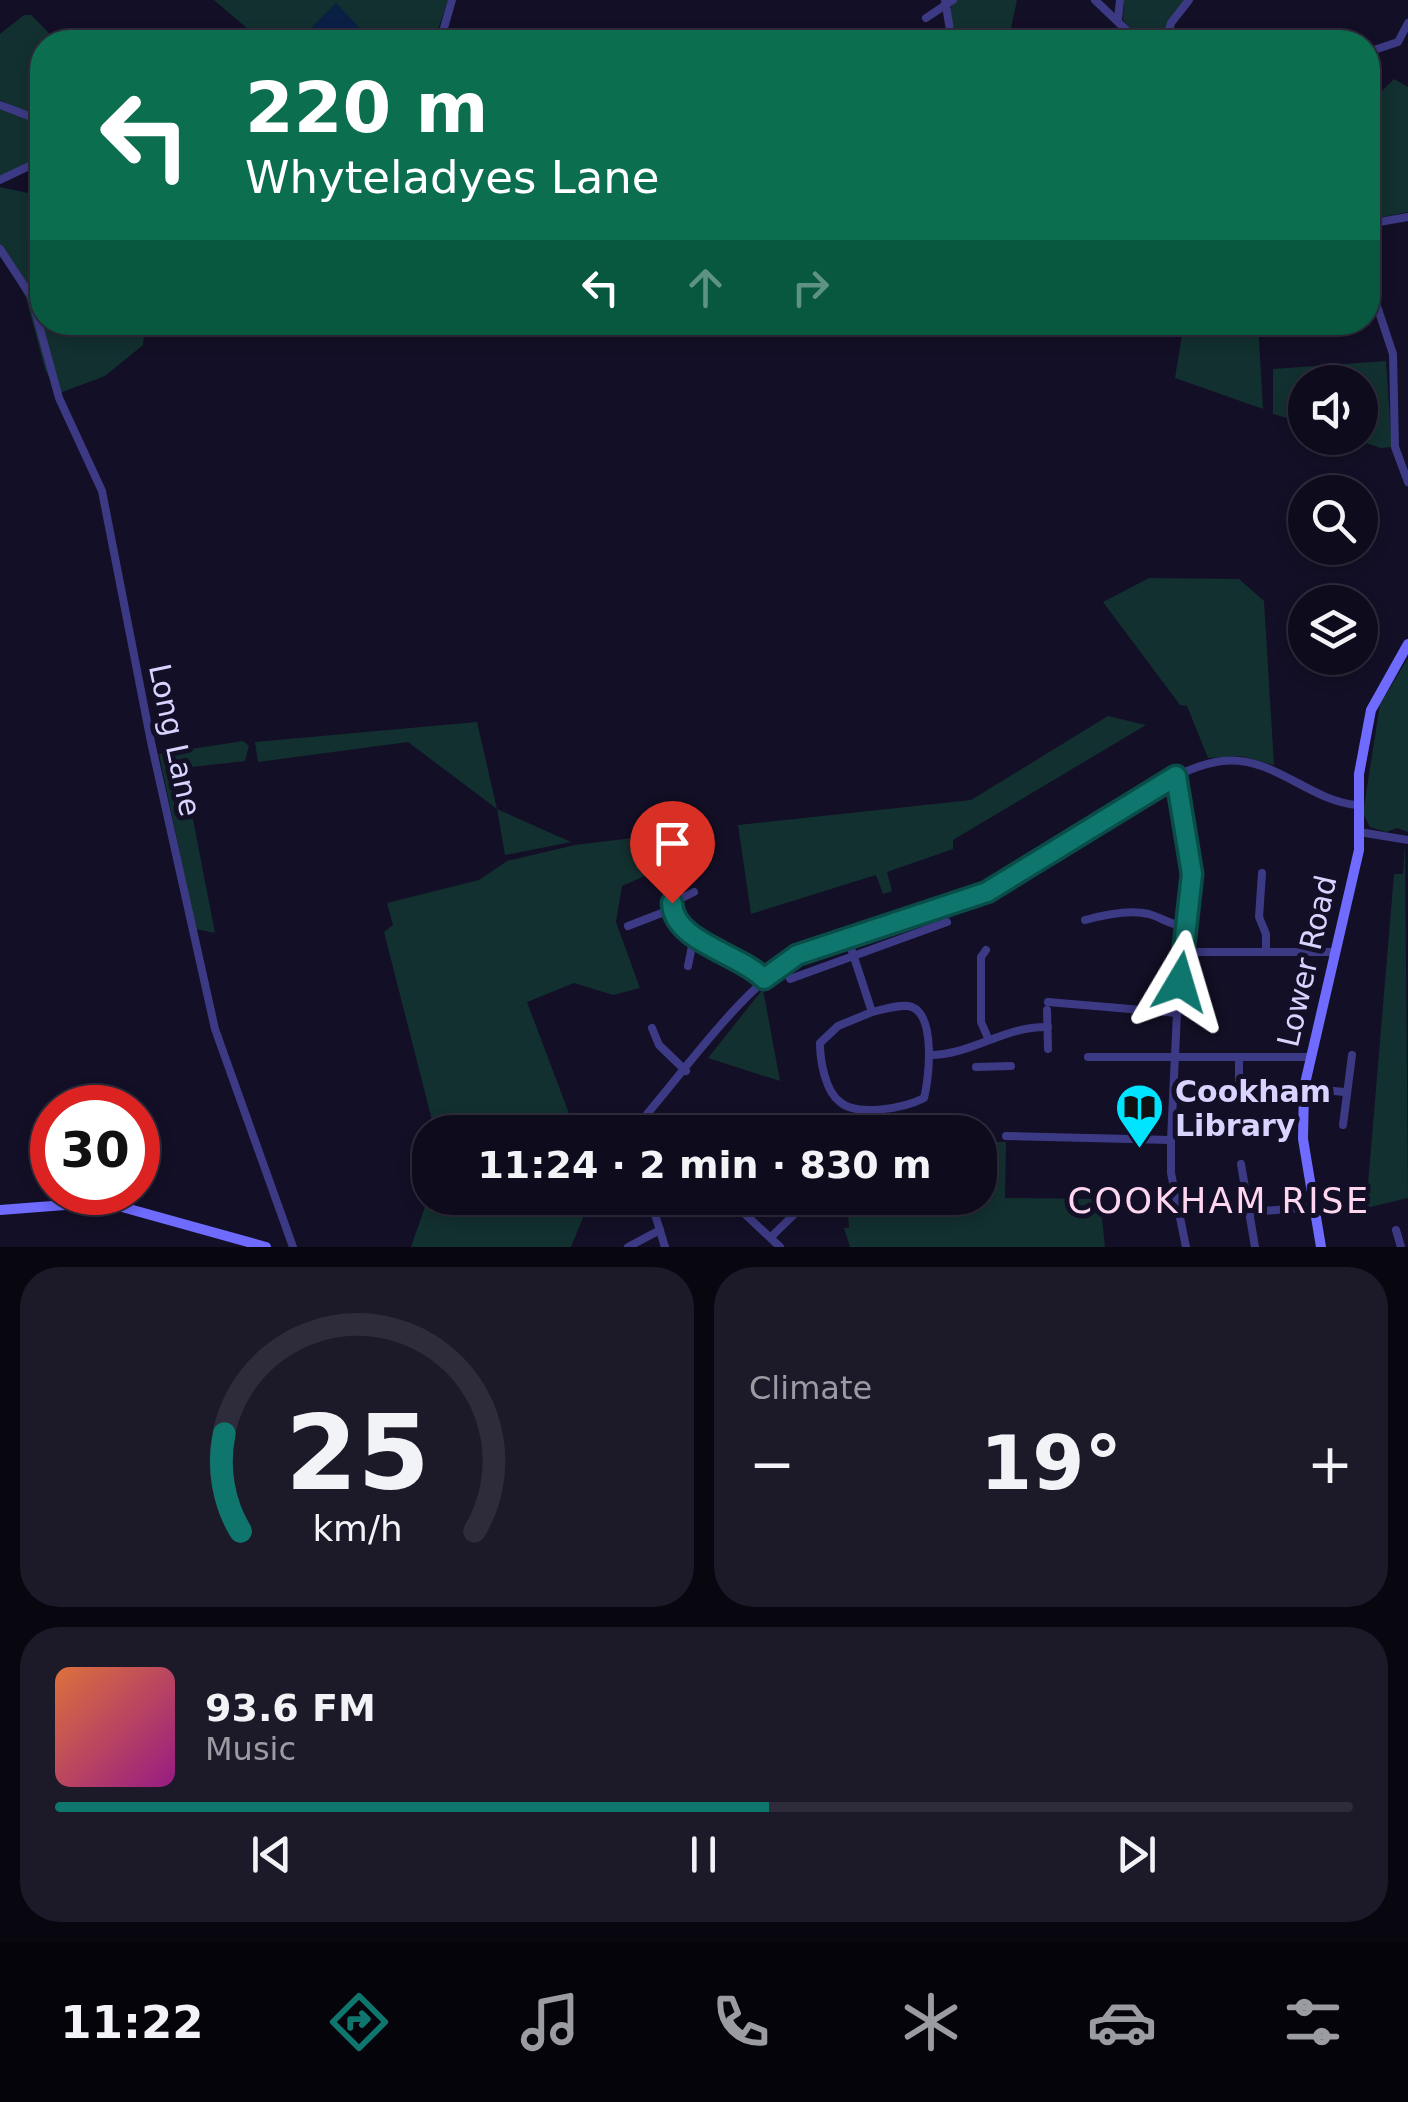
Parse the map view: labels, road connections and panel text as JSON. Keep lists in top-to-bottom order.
{
  "streets": {
    "street": ["Long Lane", "Lower Road"]
  },
  "districts": ["COOKHAM RISE"],
  "places": {
    "library": ["Cookham Library"]
  },
  "page": {
    "turn": ["220 m", "Whyteladyes Lane"],
    "limit": "30",
    "trip": "11:24 · 2 min · 830 m",
    "tile": "Climate",
    "heat": ["−", "19°", "+"],
    "song": ["93.6 FM", "Music"],
    "tabs": "11:22",
    "gauge": ["25", "km/h"]
  }
}
